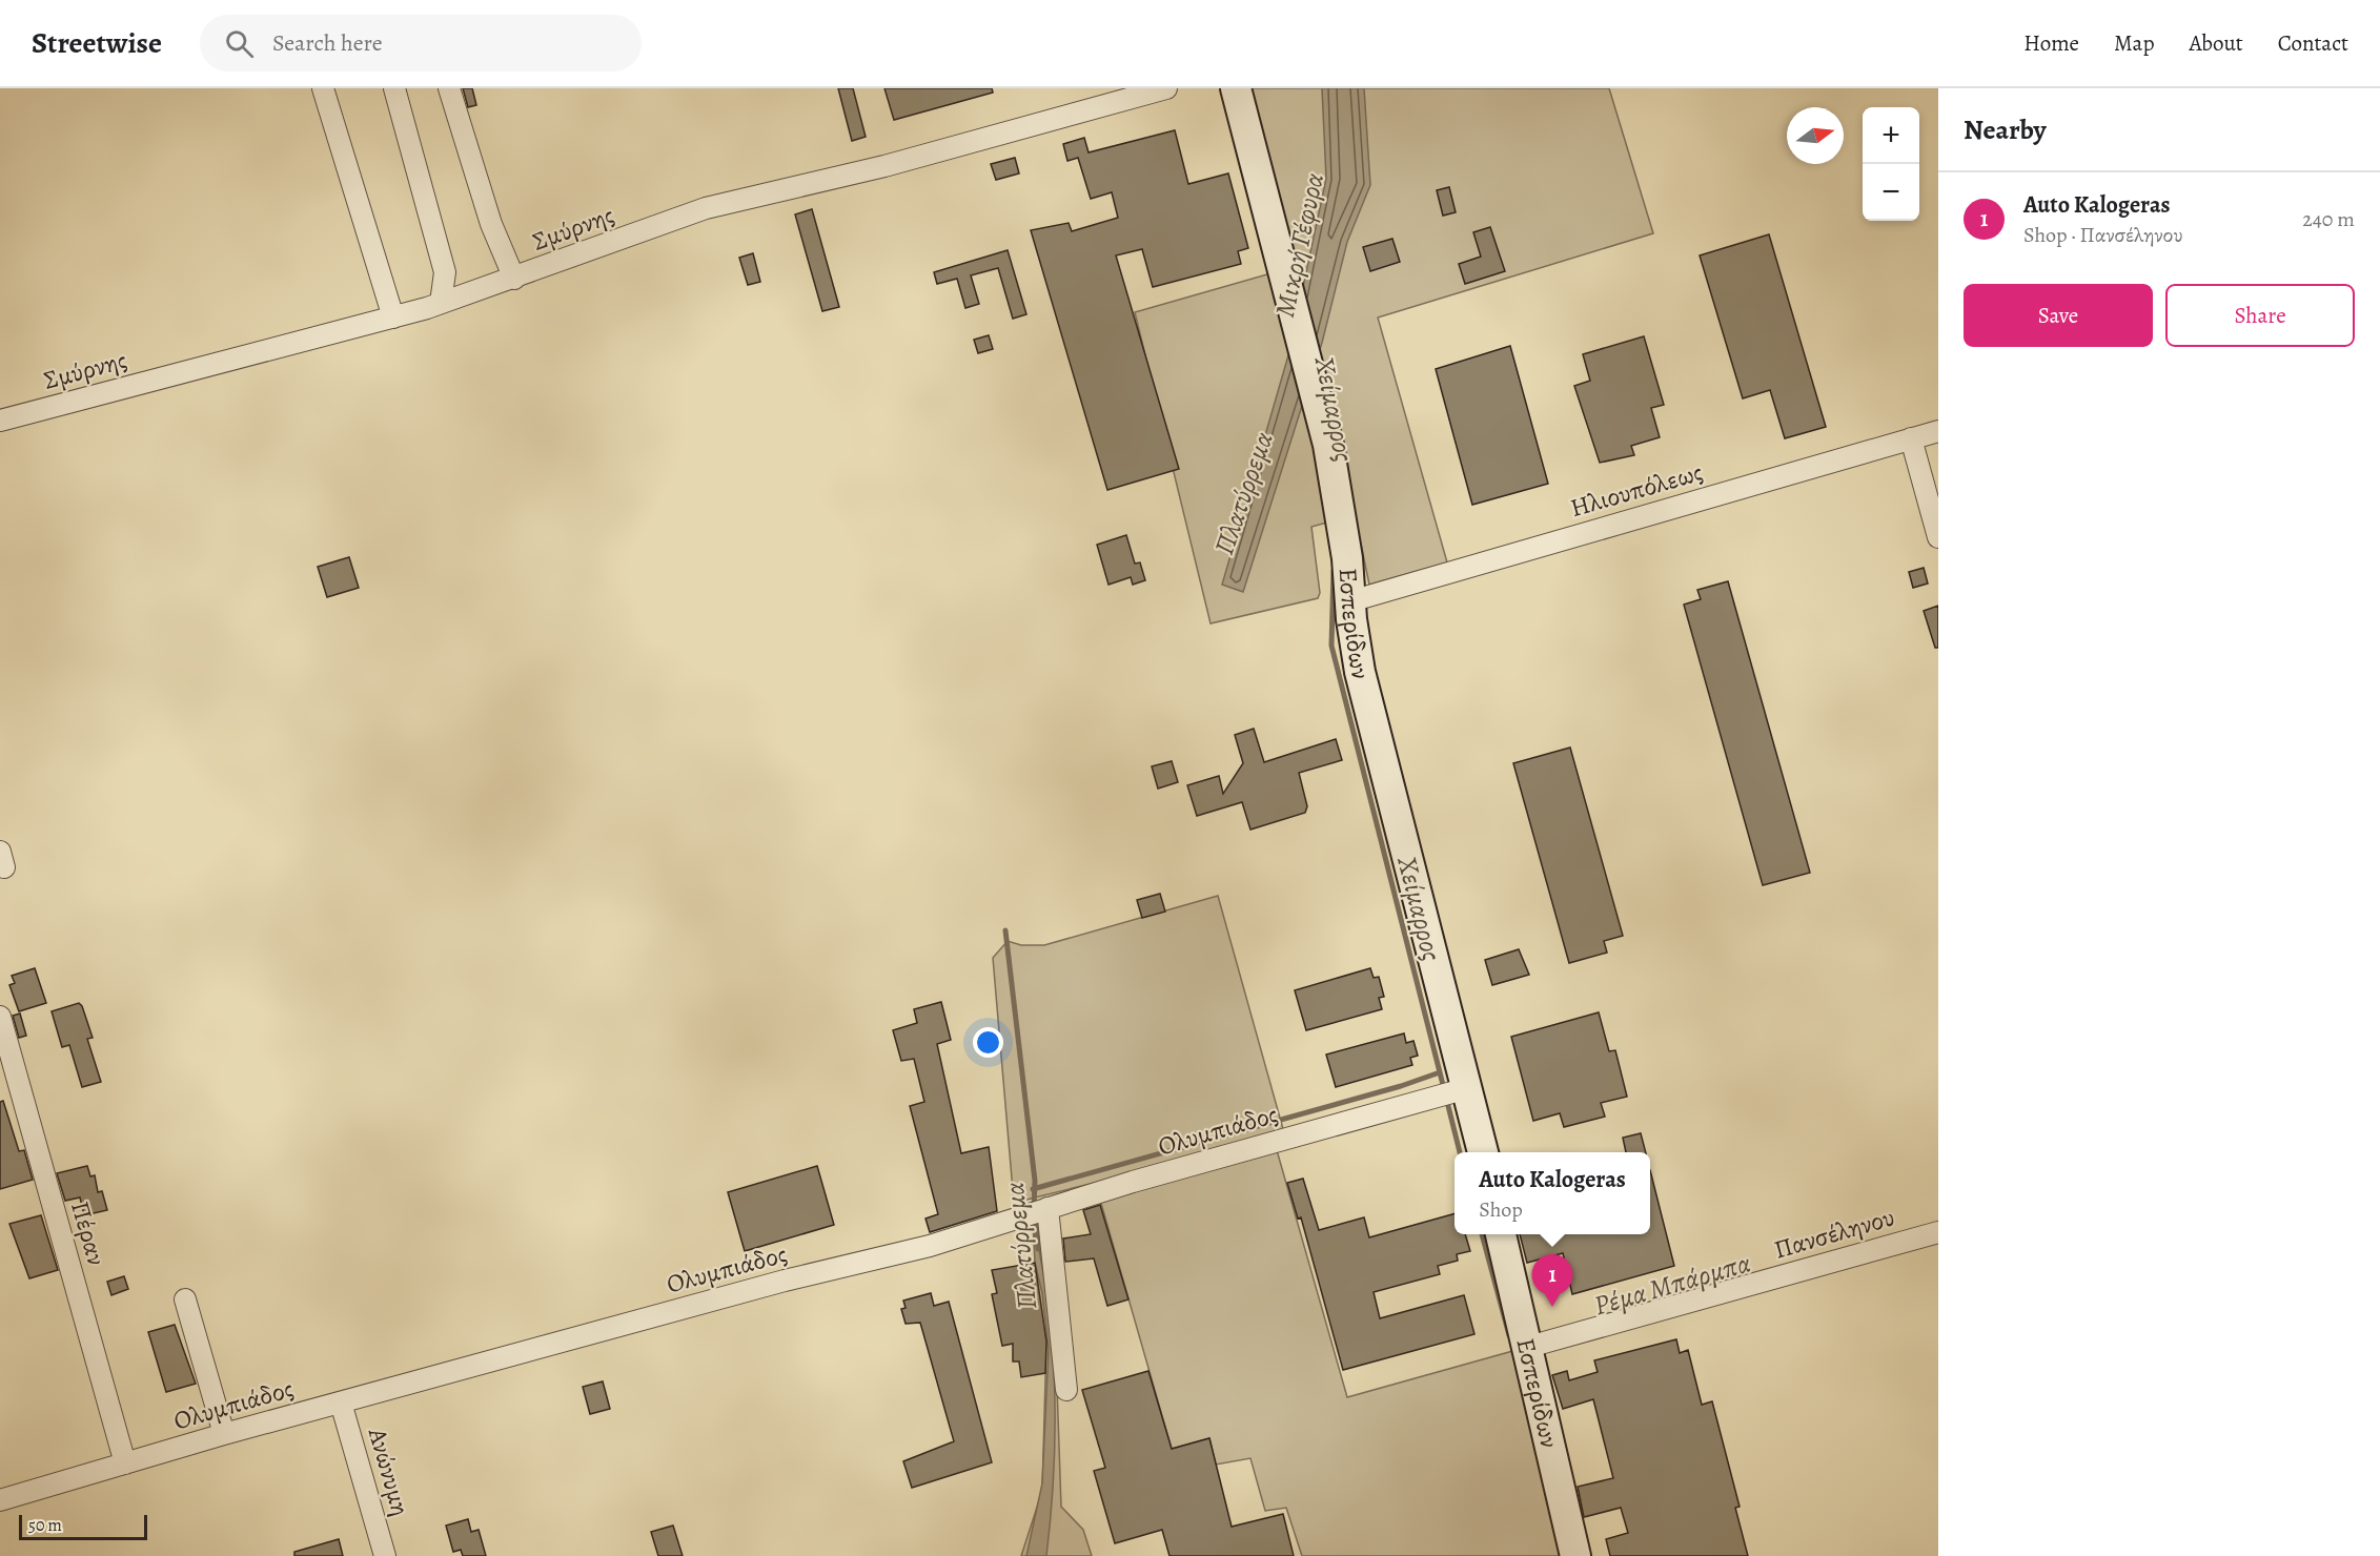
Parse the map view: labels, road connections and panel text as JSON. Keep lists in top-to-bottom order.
{
  "streets": {
    "street": [
      "Σμύρνης",
      "Ηλιουπόλεως",
      "Εσπερίδων",
      "Ολυμπιάδος",
      "Πέραν",
      "Πανσέληνου",
      "Ανώνυμη"
    ]
  },
  "crossings": [
    ["Ηλιουπόλεως", "Εσπερίδων"],
    ["Εσπερίδων", "Ολυμπιάδος"],
    ["Εσπερίδων", "Πανσέληνου"],
    ["Ολυμπιάδος", "Πέραν"],
    ["Ολυμπιάδος", "Ανώνυμη"]
  ],
  "water": [
    "Μικρή Γέφυρα",
    "Χείμαρρος",
    "Πλατύρρεμα",
    "Ρέμα Μπάρμπα"
  ],
  "scale_bar": "50 m",
  "north": "right",
  "page": {
    "header": "Streetwise",
    "search": "Search here",
    "nav": [
      "Home",
      "Map",
      "About",
      "Contact"
    ],
    "heading": "Nearby",
    "map_buttons": ["+", "−"],
    "list": [
      {
        "mark": "1",
        "name": "Auto Kalogeras",
        "note": "Shop · Πανσέληνου",
        "value": "240 m"
      }
    ],
    "buttons": ["Save", "Share"],
    "popup": ["Auto Kalogeras", "Shop"],
    "pins": "1",
    "scale": "50 m"
  }
}
